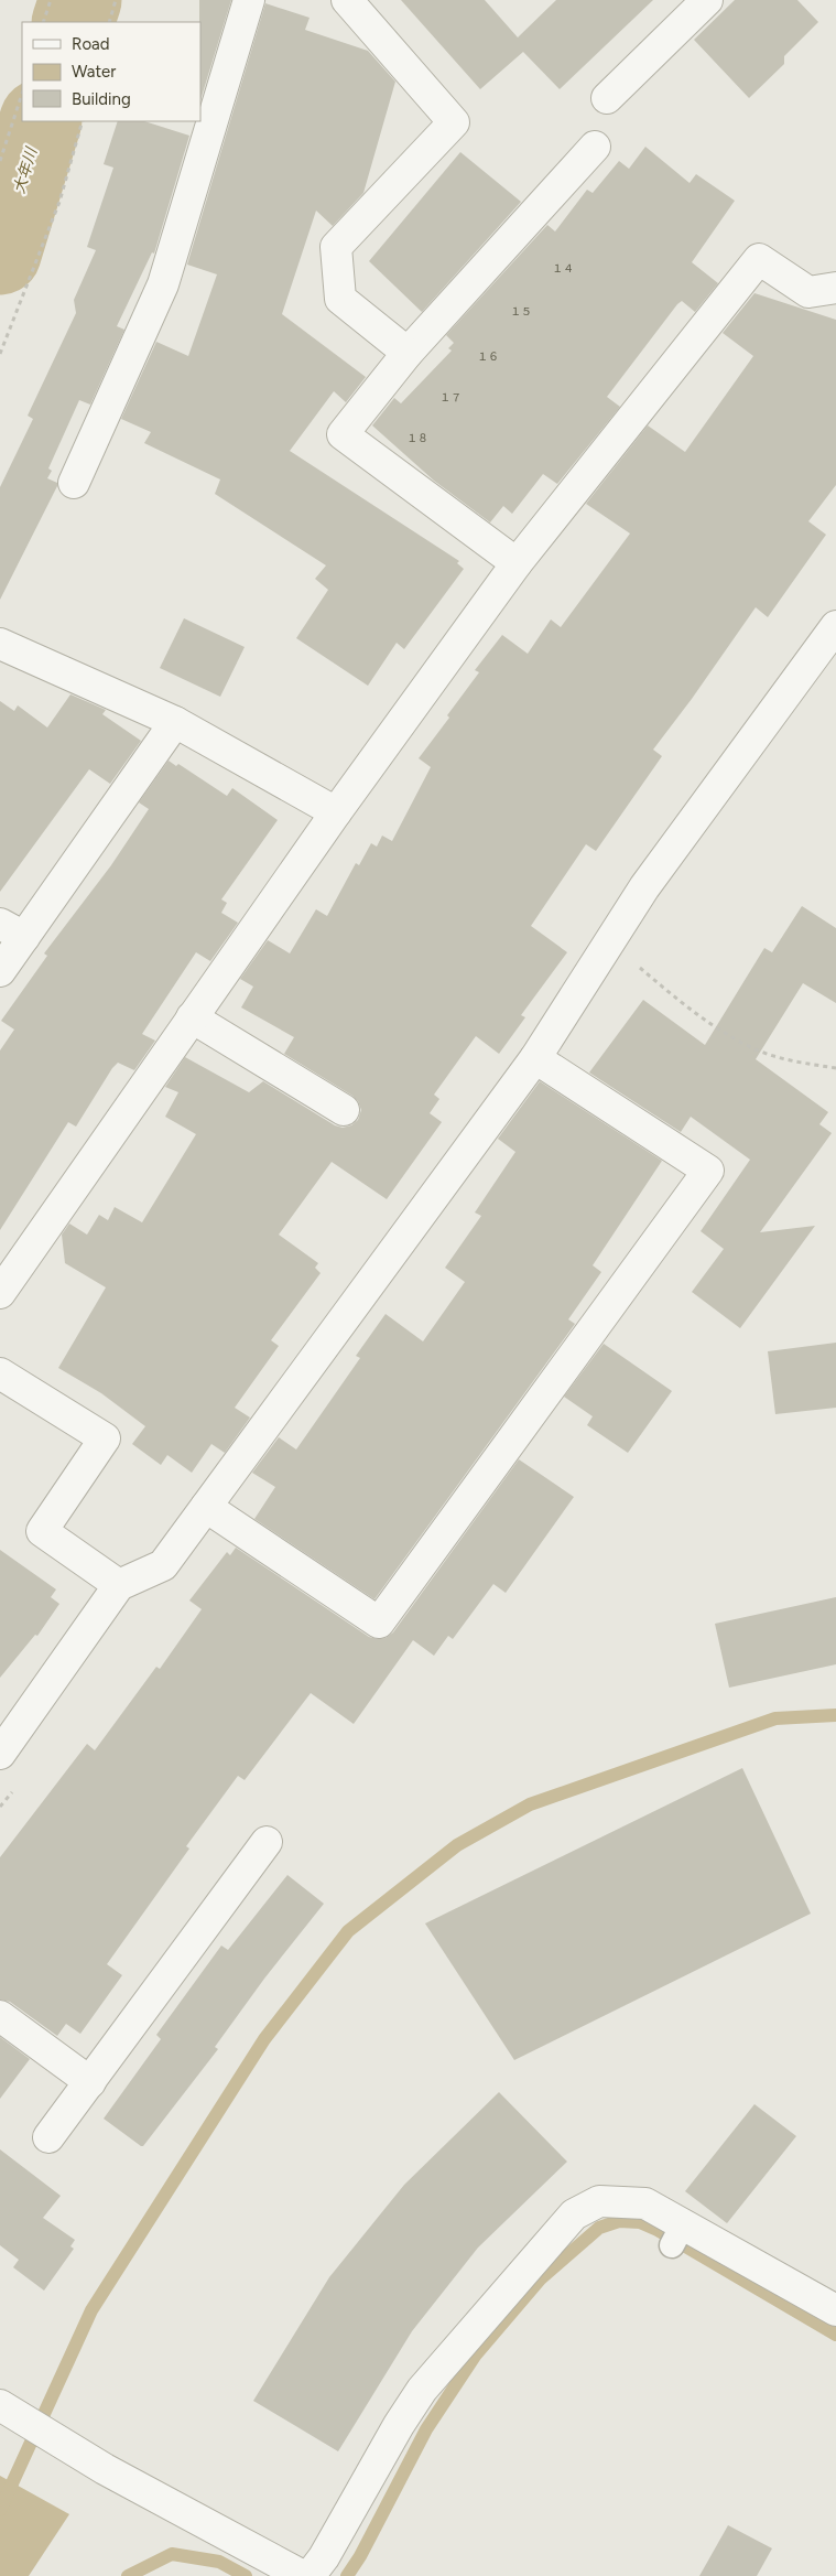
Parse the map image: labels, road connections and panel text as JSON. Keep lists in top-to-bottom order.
{
  "water": ["大年川"],
  "house_numbers": [
    "１４",
    "１５",
    "１６",
    "１７",
    "１８"
  ],
  "legend": ["Road", "Water", "Building"]
}
